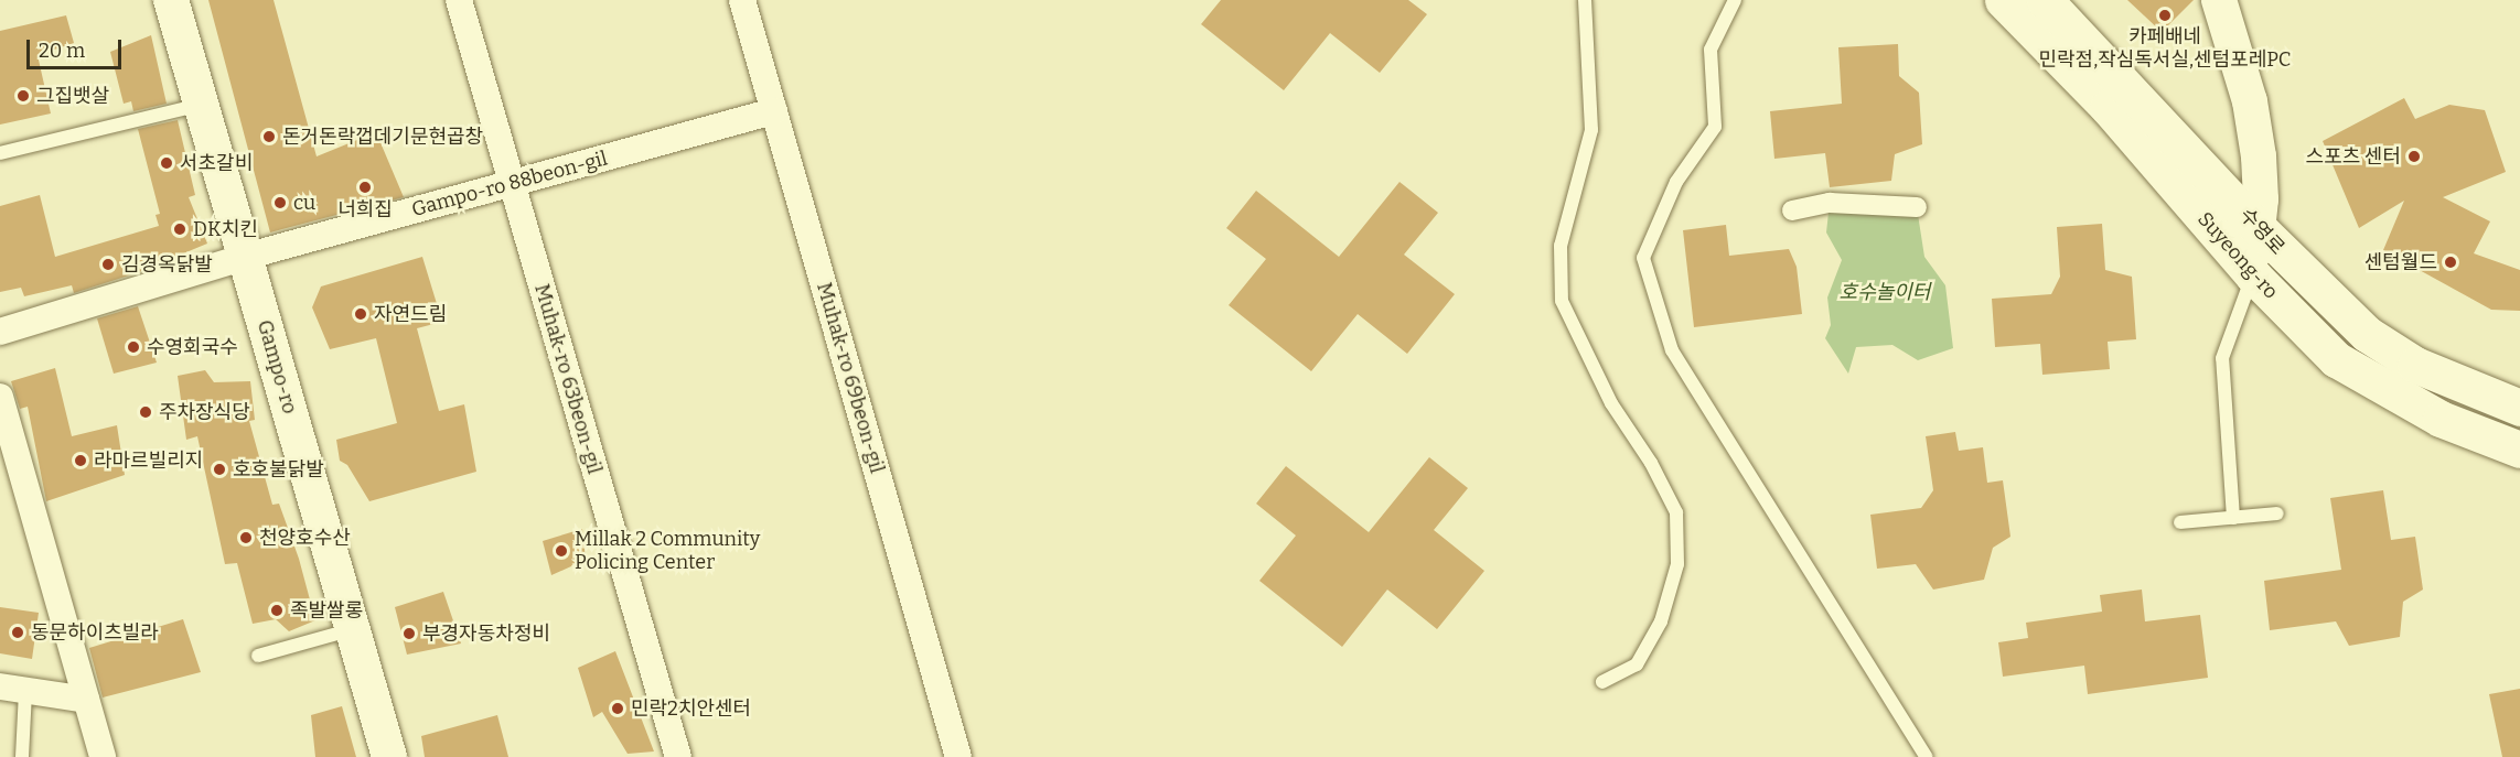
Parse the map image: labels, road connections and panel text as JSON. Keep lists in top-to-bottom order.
{
  "streets": {
    "main road": ["수영로", "Suyeong-ro"],
    "street": [
      "Gampo-ro 88beon-gil",
      "Gampo-ro",
      "Muhak-ro 69beon-gil",
      "Muhak-ro 63beon-gil"
    ]
  },
  "crossings": [
    ["Gampo-ro 88beon-gil", "Gampo-ro"],
    ["Gampo-ro 88beon-gil", "Muhak-ro 69beon-gil"],
    ["Gampo-ro 88beon-gil", "Muhak-ro 63beon-gil"]
  ],
  "parks": ["호수놀이터"],
  "places": [
    "카페배네 민락점,작심독서실,센텀포레PC",
    "그집뱃살",
    "돈거돈락껍데기문현곱창",
    "스포츠 센터",
    "서초갈비",
    "너희집",
    "cu",
    "DK치킨",
    "센텀월드",
    "김경옥닭발",
    "자연드림",
    "수영회국수",
    "주차장식당",
    "라마르빌리지",
    "호호불닭발",
    "천양호수산",
    "Millak 2 Community Policing Center",
    "족발쌀롱",
    "동문하이츠빌라",
    "부경자동차정비",
    "민락2치안센터"
  ],
  "scale_bar": "20 m"
}
